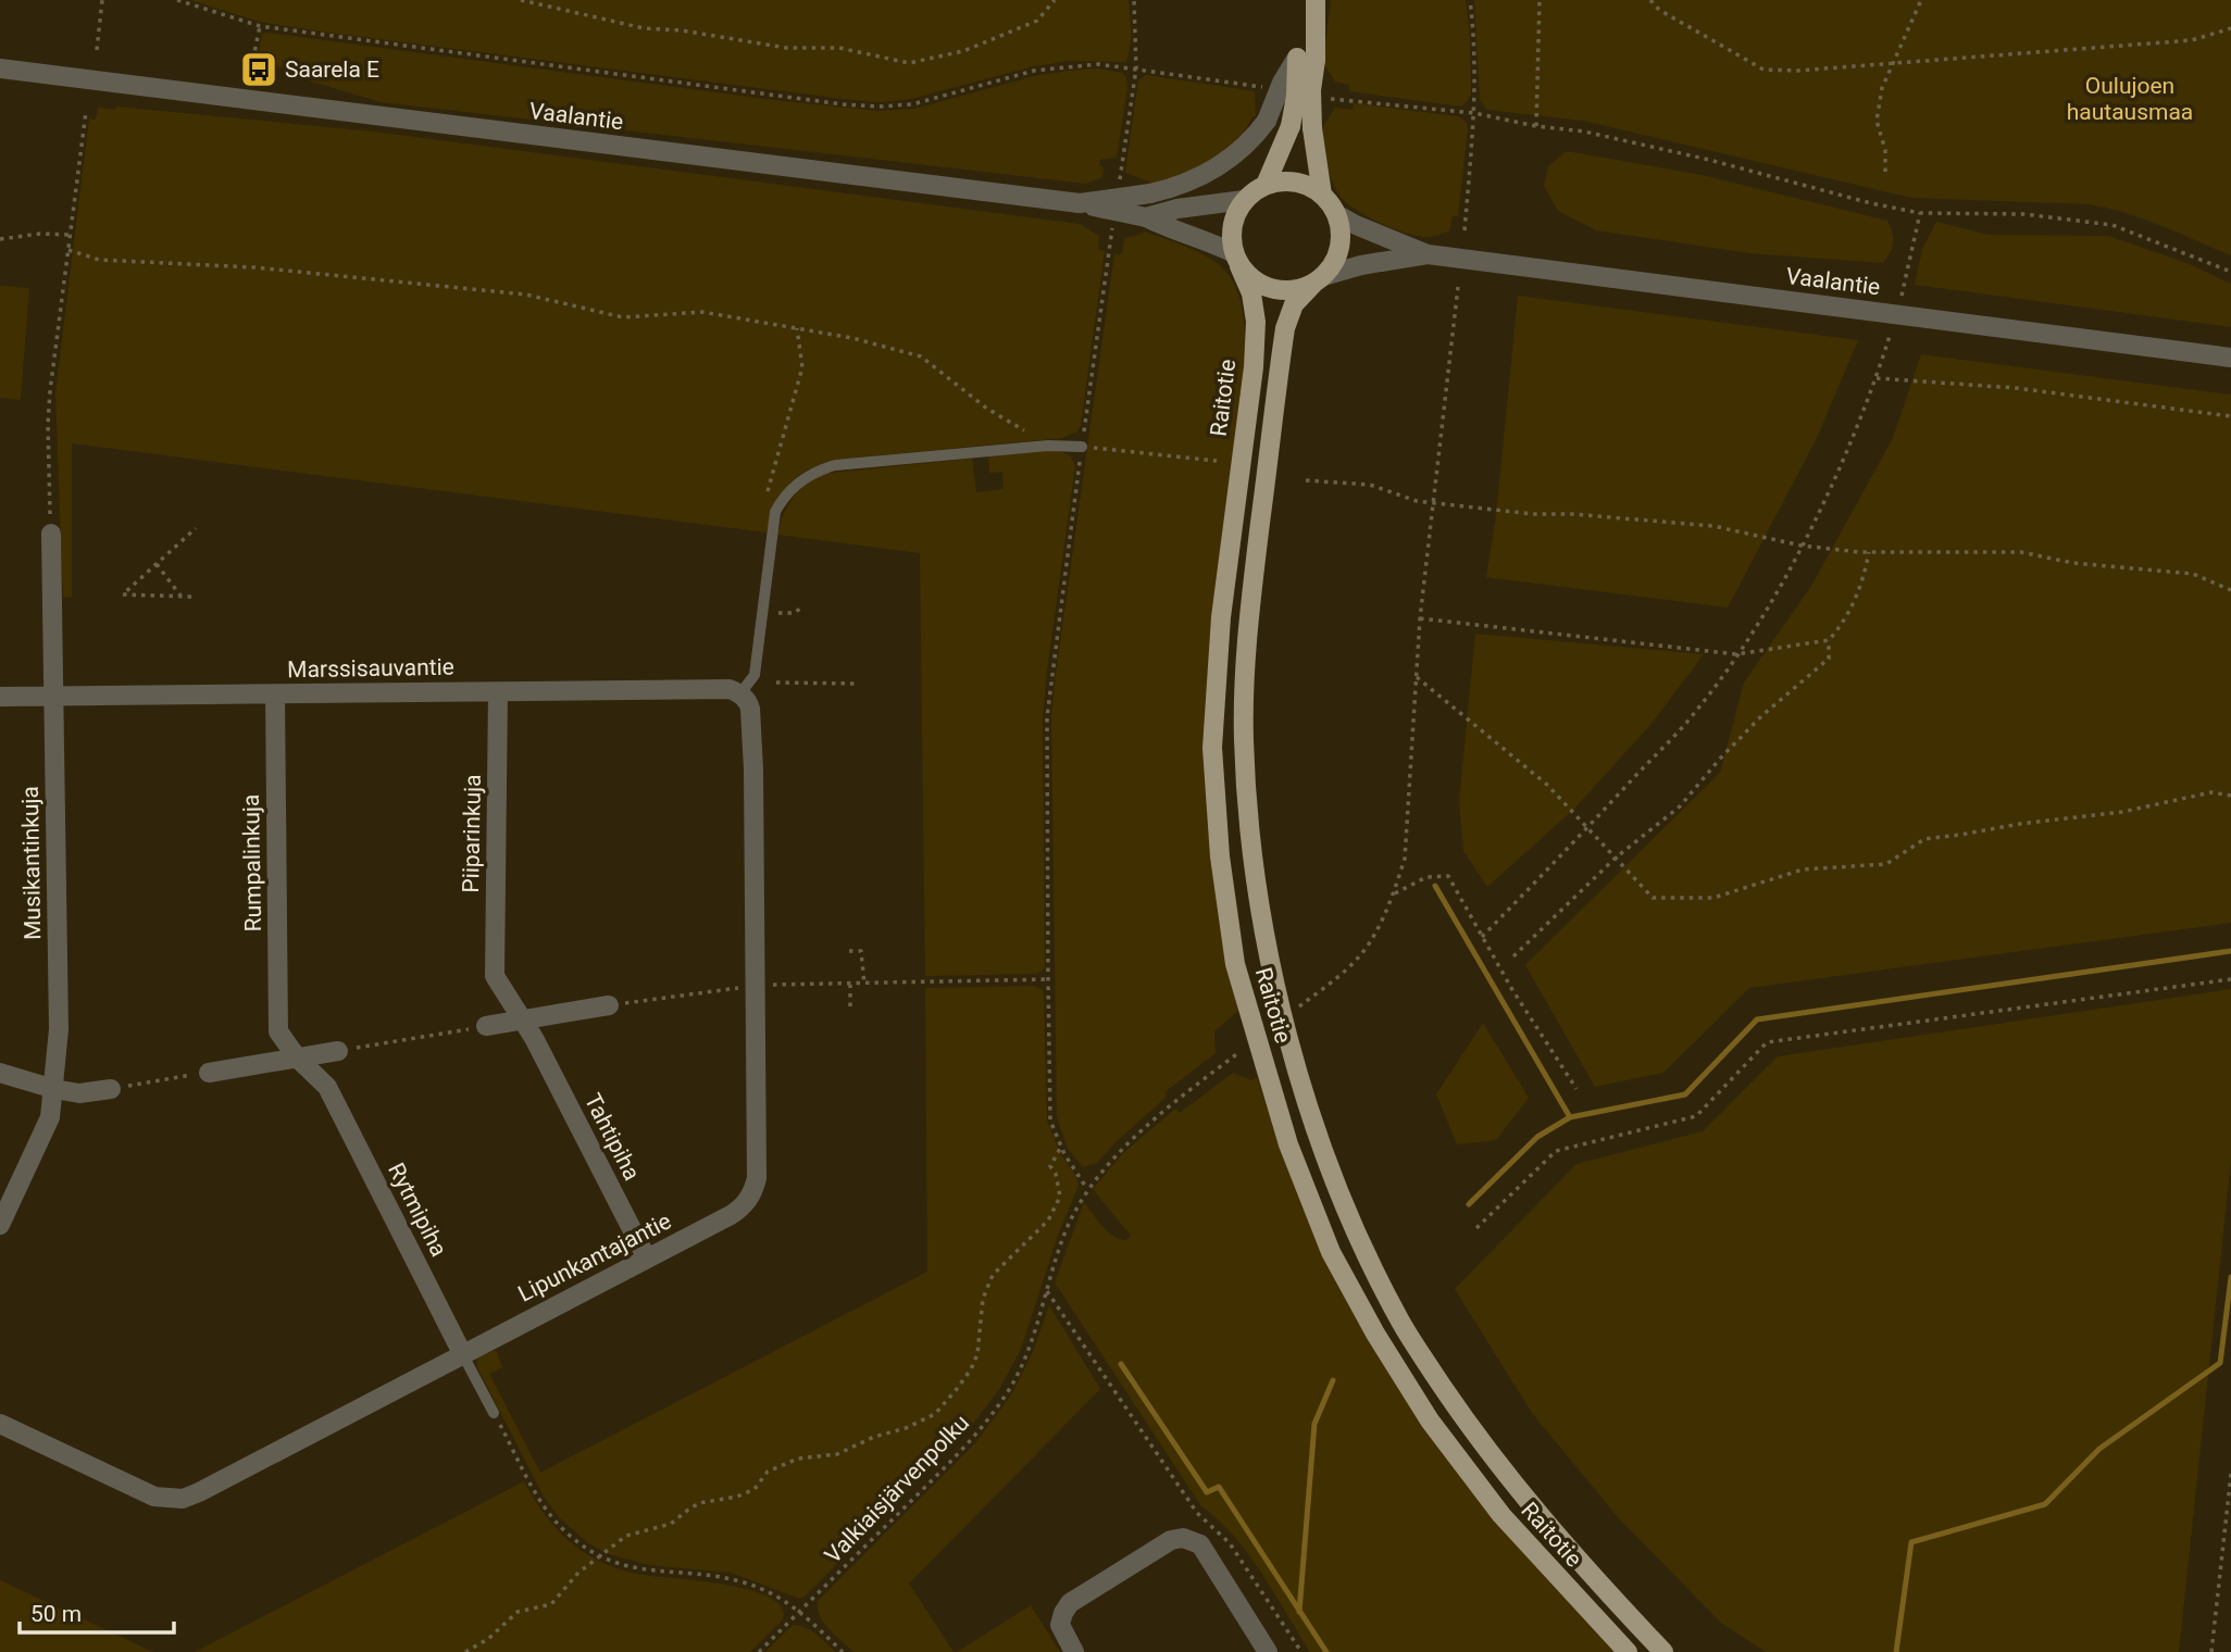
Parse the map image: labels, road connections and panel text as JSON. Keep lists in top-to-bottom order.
{
  "streets": {
    "main road": ["Raitotie"],
    "street": [
      "Vaalantie",
      "Marssisauvantie",
      "Piiparinkuja",
      "Musikantinkuja",
      "Rumpalinkuja",
      "Tahtipiha",
      "Rytmipiha",
      "Lipunkantajantie"
    ],
    "path": ["Valkiaisjärvenpolku"]
  },
  "crossings": [
    ["Vaalantie", "Raitotie"],
    ["Marssisauvantie", "Piiparinkuja"],
    ["Marssisauvantie", "Musikantinkuja"],
    ["Marssisauvantie", "Rumpalinkuja"],
    ["Marssisauvantie", "Lipunkantajantie"],
    ["Piiparinkuja", "Tahtipiha"],
    ["Rumpalinkuja", "Rytmipiha"],
    ["Tahtipiha", "Lipunkantajantie"],
    ["Rytmipiha", "Lipunkantajantie"]
  ],
  "parks": ["Oulujoen hautausmaa"],
  "places": {
    "bus stop": ["Saarela E"]
  },
  "scale_bar": "50 m"
}
